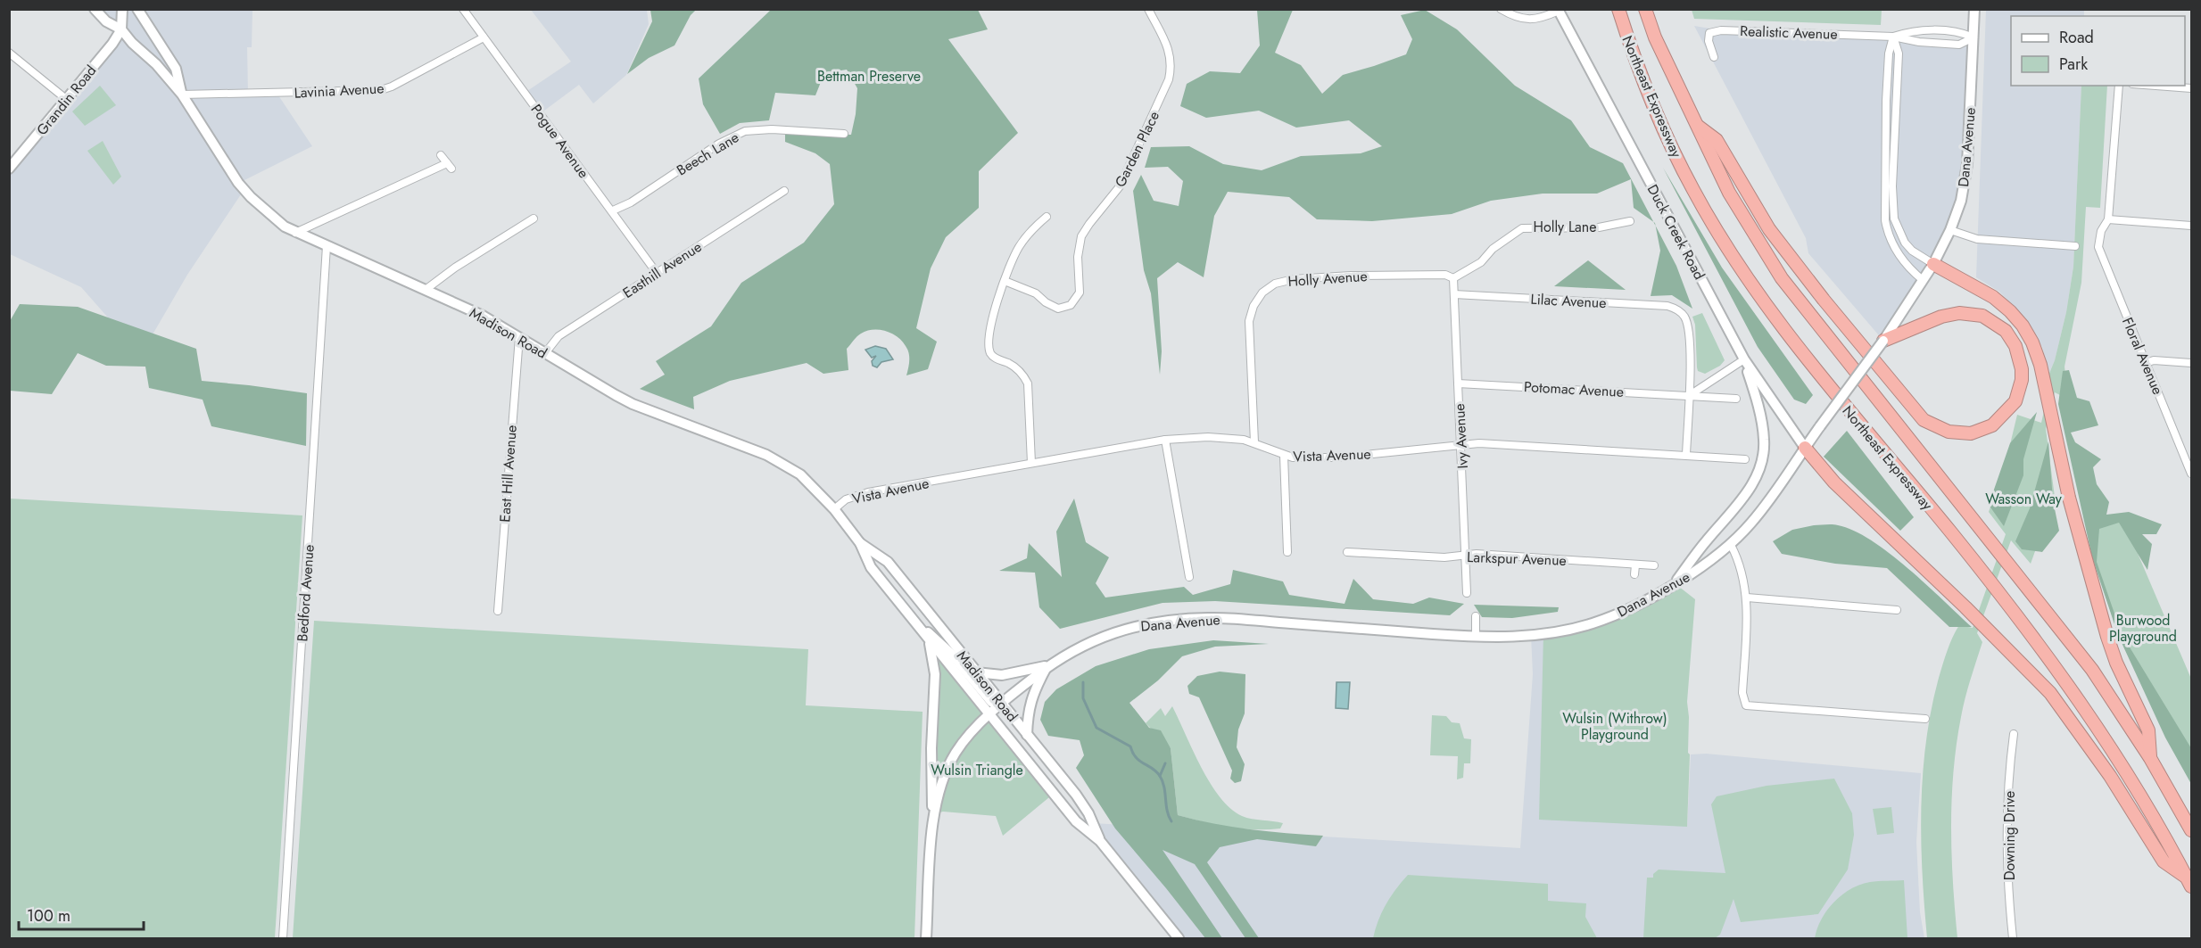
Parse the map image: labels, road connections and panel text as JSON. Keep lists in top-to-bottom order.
{
  "streets": {
    "highway": ["Northeast Expressway"],
    "street": [
      "Realistic Avenue",
      "Lavinia Avenue",
      "Grandin Road",
      "Pogue Avenue",
      "Dana Avenue",
      "Garden Place",
      "Beech Lane",
      "Holly Lane",
      "Duck Creek Road",
      "Easthill Avenue",
      "Holly Avenue",
      "Lilac Avenue",
      "Madison Road",
      "Floral Avenue",
      "Potomac Avenue",
      "Ivy Avenue",
      "Vista Avenue",
      "East Hill Avenue",
      "Larkspur Avenue",
      "Bedford Avenue",
      "Downing Drive"
    ]
  },
  "crossings": [
    ["Realistic Avenue", "Dana Avenue"],
    ["Lavinia Avenue", "Pogue Avenue"],
    ["Lavinia Avenue", "Madison Road"],
    ["Grandin Road", "Madison Road"],
    ["Pogue Avenue", "Beech Lane"],
    ["Pogue Avenue", "Easthill Avenue"],
    ["Dana Avenue", "Duck Creek Road"],
    ["Dana Avenue", "Madison Road"],
    ["Holly Lane", "Holly Avenue"],
    ["Holly Lane", "Ivy Avenue"],
    ["Easthill Avenue", "Madison Road"],
    ["Holly Avenue", "Ivy Avenue"],
    ["Holly Avenue", "Vista Avenue"],
    ["Lilac Avenue", "Potomac Avenue"],
    ["Lilac Avenue", "Ivy Avenue"],
    ["Madison Road", "Vista Avenue"],
    ["Madison Road", "East Hill Avenue"],
    ["Madison Road", "Bedford Avenue"],
    ["Potomac Avenue", "Ivy Avenue"],
    ["Ivy Avenue", "Vista Avenue"],
    ["Ivy Avenue", "Larkspur Avenue"]
  ],
  "parks": [
    "Bettman Preserve",
    "Wasson Way",
    "Burwood Playground",
    "Wulsin (Withrow) Playground",
    "Wulsin Triangle"
  ],
  "legend": ["Road", "Park"],
  "scale_bar": "100 m"
}
